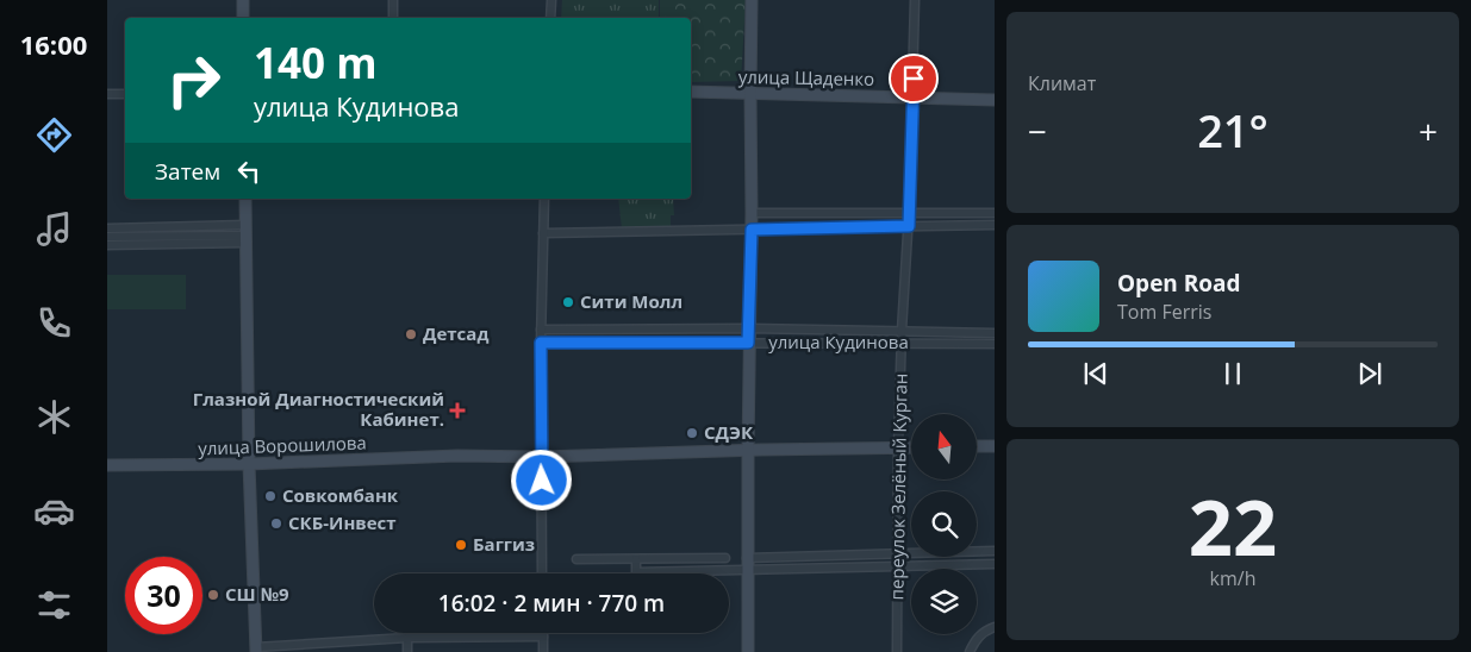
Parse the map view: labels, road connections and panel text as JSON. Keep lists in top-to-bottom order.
{
  "streets": {
    "street": [
      "улица Щаденко",
      "улица Кудинова",
      "улица Ворошилова",
      "переулок Зелёный Курган"
    ]
  },
  "crossings": [
    ["улица Щаденко", "переулок Зелёный Курган"],
    ["улица Кудинова", "переулок Зелёный Курган"],
    ["улица Ворошилова", "переулок Зелёный Курган"]
  ],
  "places": {
    "other": [
      "Сити Молл",
      "Детсад",
      "СДЭК",
      "Совкомбанк",
      "СКБ-Инвест",
      "Баггиз",
      "СШ №9"
    ],
    "health": ["Глазной Диагностический Кабинет."]
  },
  "north": "top",
  "page": {
    "tabs": "16:00",
    "tile": [
      "Климат",
      ["22", "km/h"]
    ],
    "turn": ["140 m", "улица Кудинова"],
    "heat": ["−", "21°", "+"],
    "then": "Затем",
    "song": ["Open Road", "Tom Ferris"],
    "limit": "30",
    "trip": "16:02 · 2 мин · 770 m"
  }
}
